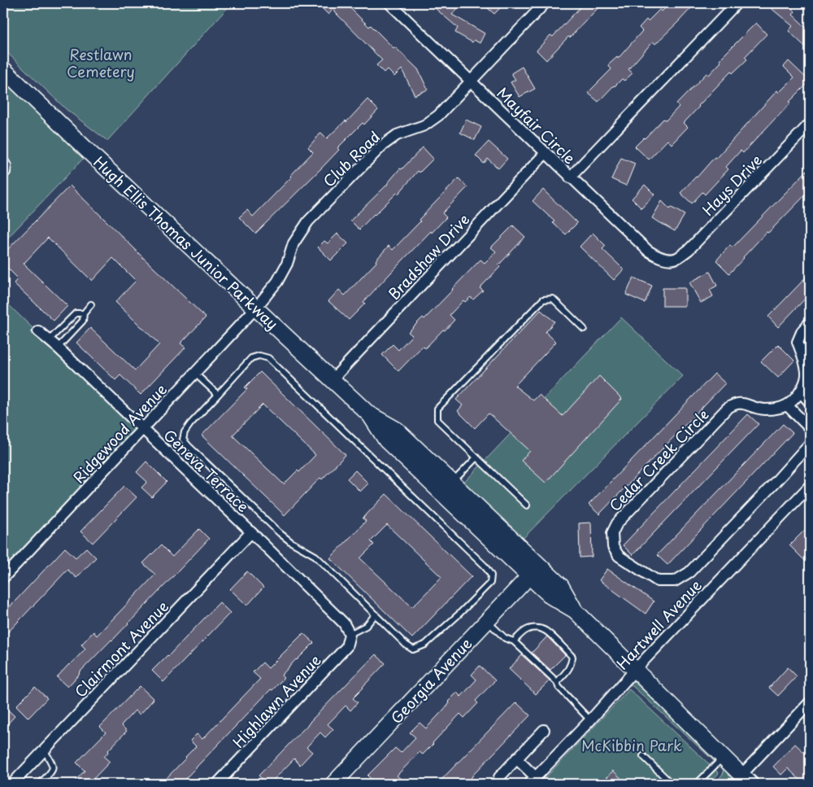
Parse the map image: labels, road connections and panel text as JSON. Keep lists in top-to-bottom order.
{
  "streets": {
    "main road": ["Hugh Ellis Thomas Junior Parkway", "Georgia Avenue"],
    "street": [
      "Mayfair Circle",
      "Club Road",
      "Hays Drive",
      "Bradshaw Drive",
      "Ridgewood Avenue",
      "Cedar Creek Circle",
      "Geneva Terrace",
      "Hartwell Avenue",
      "Clairmont Avenue",
      "Highlawn Avenue"
    ]
  },
  "crossings": [
    ["Mayfair Circle", "Club Road"],
    ["Mayfair Circle", "Hays Drive"],
    ["Mayfair Circle", "Bradshaw Drive"],
    ["Club Road", "Hugh Ellis Thomas Junior Parkway"],
    ["Club Road", "Ridgewood Avenue"],
    ["Hugh Ellis Thomas Junior Parkway", "Bradshaw Drive"],
    ["Hugh Ellis Thomas Junior Parkway", "Ridgewood Avenue"],
    ["Hugh Ellis Thomas Junior Parkway", "Hartwell Avenue"],
    ["Hugh Ellis Thomas Junior Parkway", "Georgia Avenue"],
    ["Ridgewood Avenue", "Geneva Terrace"],
    ["Geneva Terrace", "Clairmont Avenue"],
    ["Geneva Terrace", "Highlawn Avenue"]
  ],
  "parks": ["Restlawn Cemetery", "McKibbin Park"]
}
